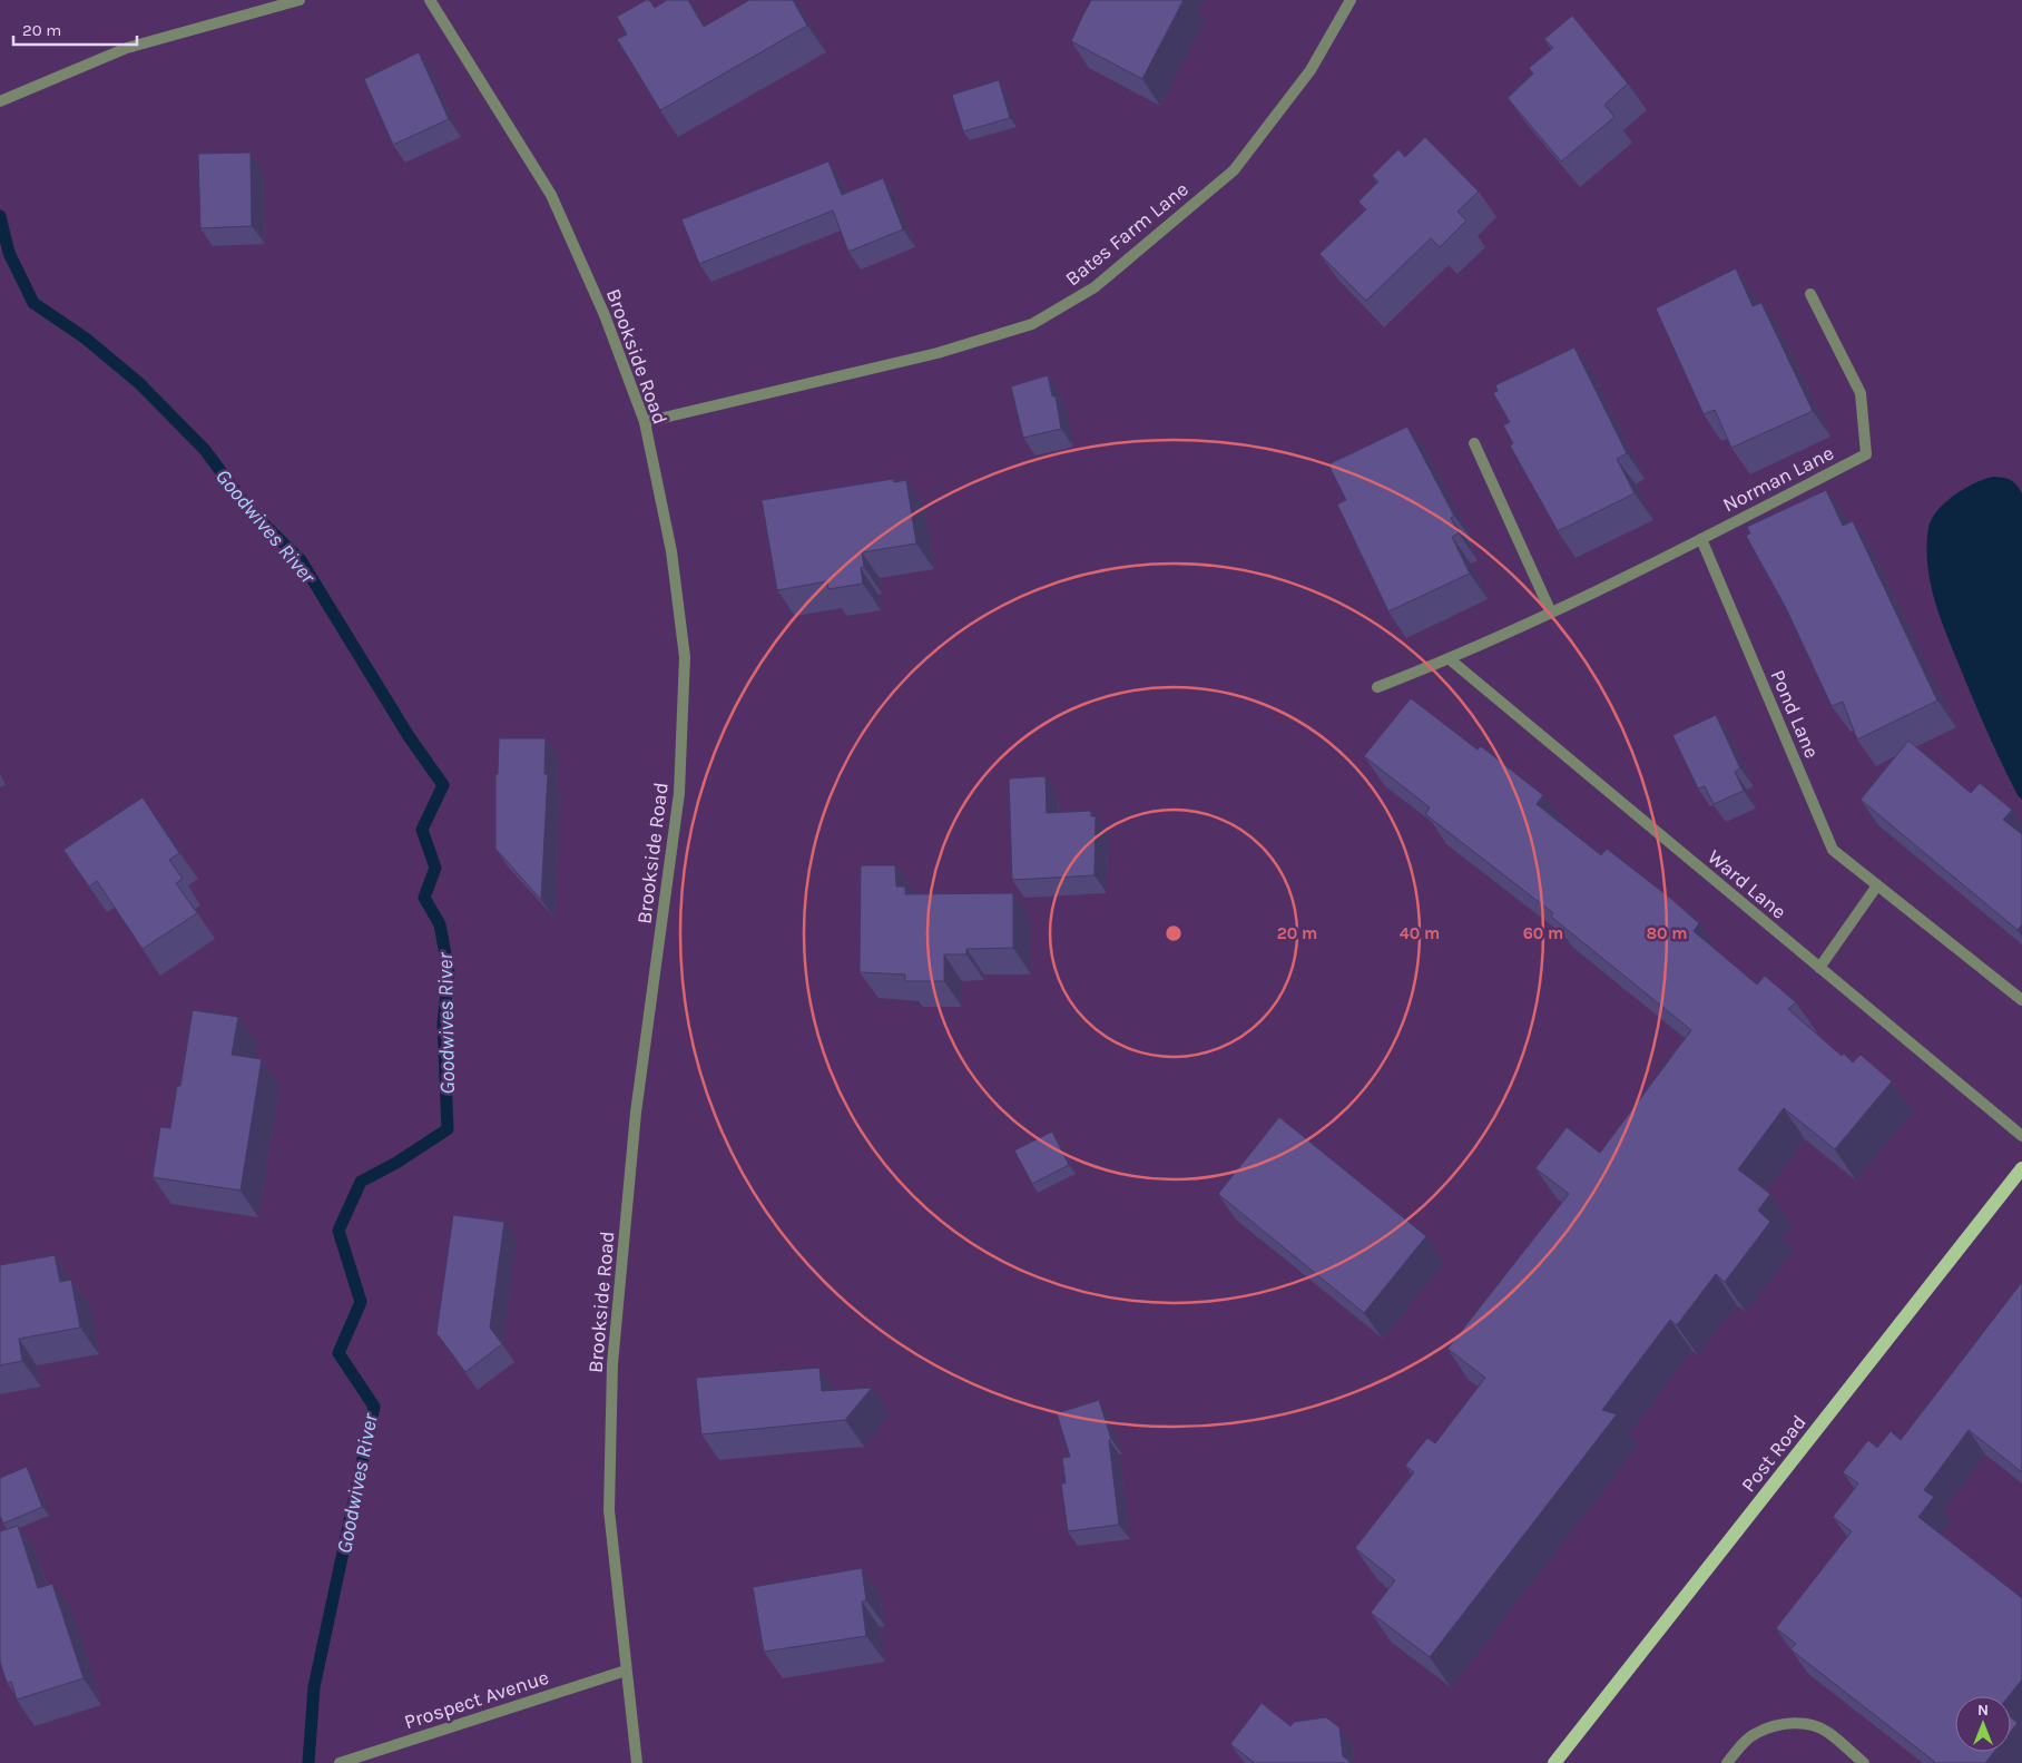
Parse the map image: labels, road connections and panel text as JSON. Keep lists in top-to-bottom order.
{
  "streets": {
    "main road": ["Post Road"],
    "street": [
      "Bates Farm Lane",
      "Brookside Road",
      "Norman Lane",
      "Pond Lane",
      "Ward Lane",
      "Prospect Avenue"
    ]
  },
  "crossings": [
    ["Bates Farm Lane", "Brookside Road"],
    ["Brookside Road", "Prospect Avenue"],
    ["Norman Lane", "Pond Lane"],
    ["Norman Lane", "Ward Lane"]
  ],
  "water": ["Goodwives River"],
  "scale_bar": "20 m",
  "north": "top",
  "rings": [
    "20 m",
    "40 m",
    "60 m",
    "80 m"
  ]
}
